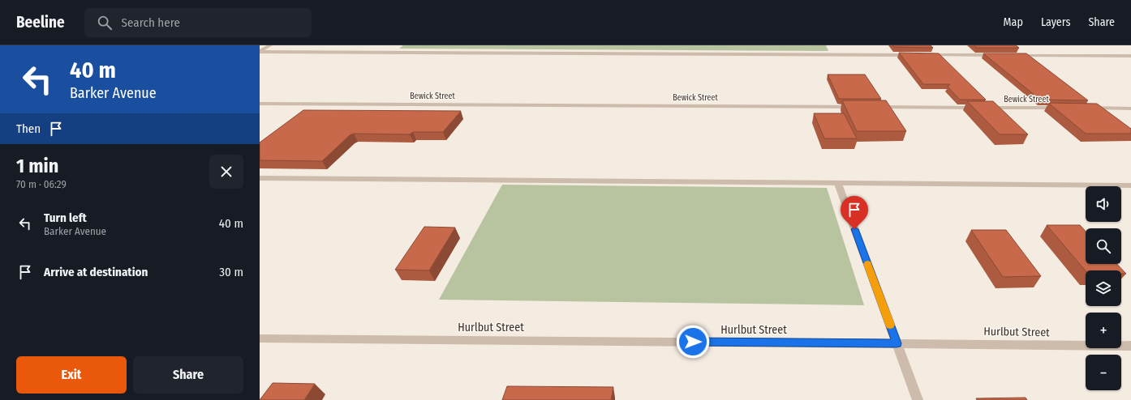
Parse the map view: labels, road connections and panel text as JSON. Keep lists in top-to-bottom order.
{
  "streets": {
    "street": ["Bewick Street", "Hurlbut Street"]
  },
  "page": {
    "header": "Beeline",
    "search": "Search here",
    "nav": ["Map", "Layers", "Share"],
    "turn": ["40 m", "Barker Avenue"],
    "then": "Then",
    "heading": ["1 min", "70 m · 06:29"],
    "map_buttons": ["+", "−"],
    "list": [
      {
        "name": "Turn left",
        "note": "Barker Avenue",
        "value": "40 m"
      },
      {
        "name": "Arrive at destination",
        "value": "30 m"
      }
    ],
    "buttons": ["Exit", "Share"]
  }
}
